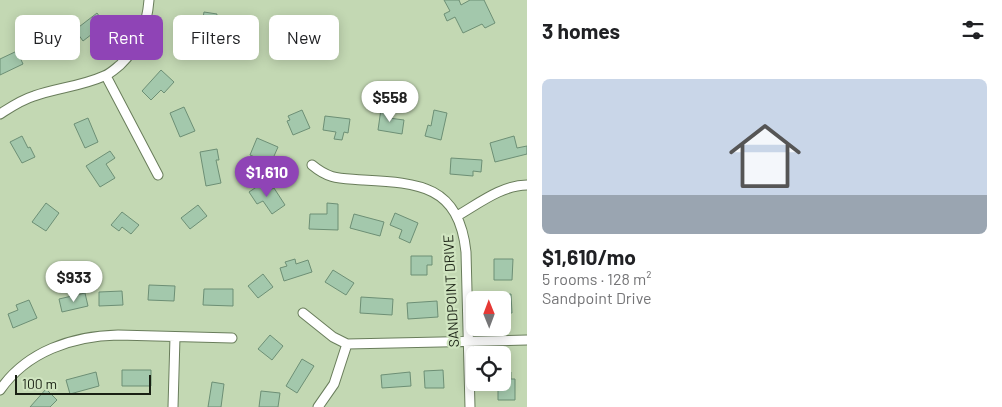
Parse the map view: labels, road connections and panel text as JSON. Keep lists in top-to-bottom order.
{
  "streets": {
    "street": ["SANDPOINT DRIVE"]
  },
  "scale_bar": "100 m",
  "north": "top",
  "page": {
    "heading": "3 homes",
    "chip": [
      "Buy",
      "Rent",
      "Filters",
      "New"
    ],
    "list": [
      {
        "name": "$1,610/mo",
        "note": "5 rooms · 128 m² · Sandpoint Drive"
      }
    ],
    "price": ["$558", "$1,610", "$933"],
    "scale": "100 m"
  }
}
